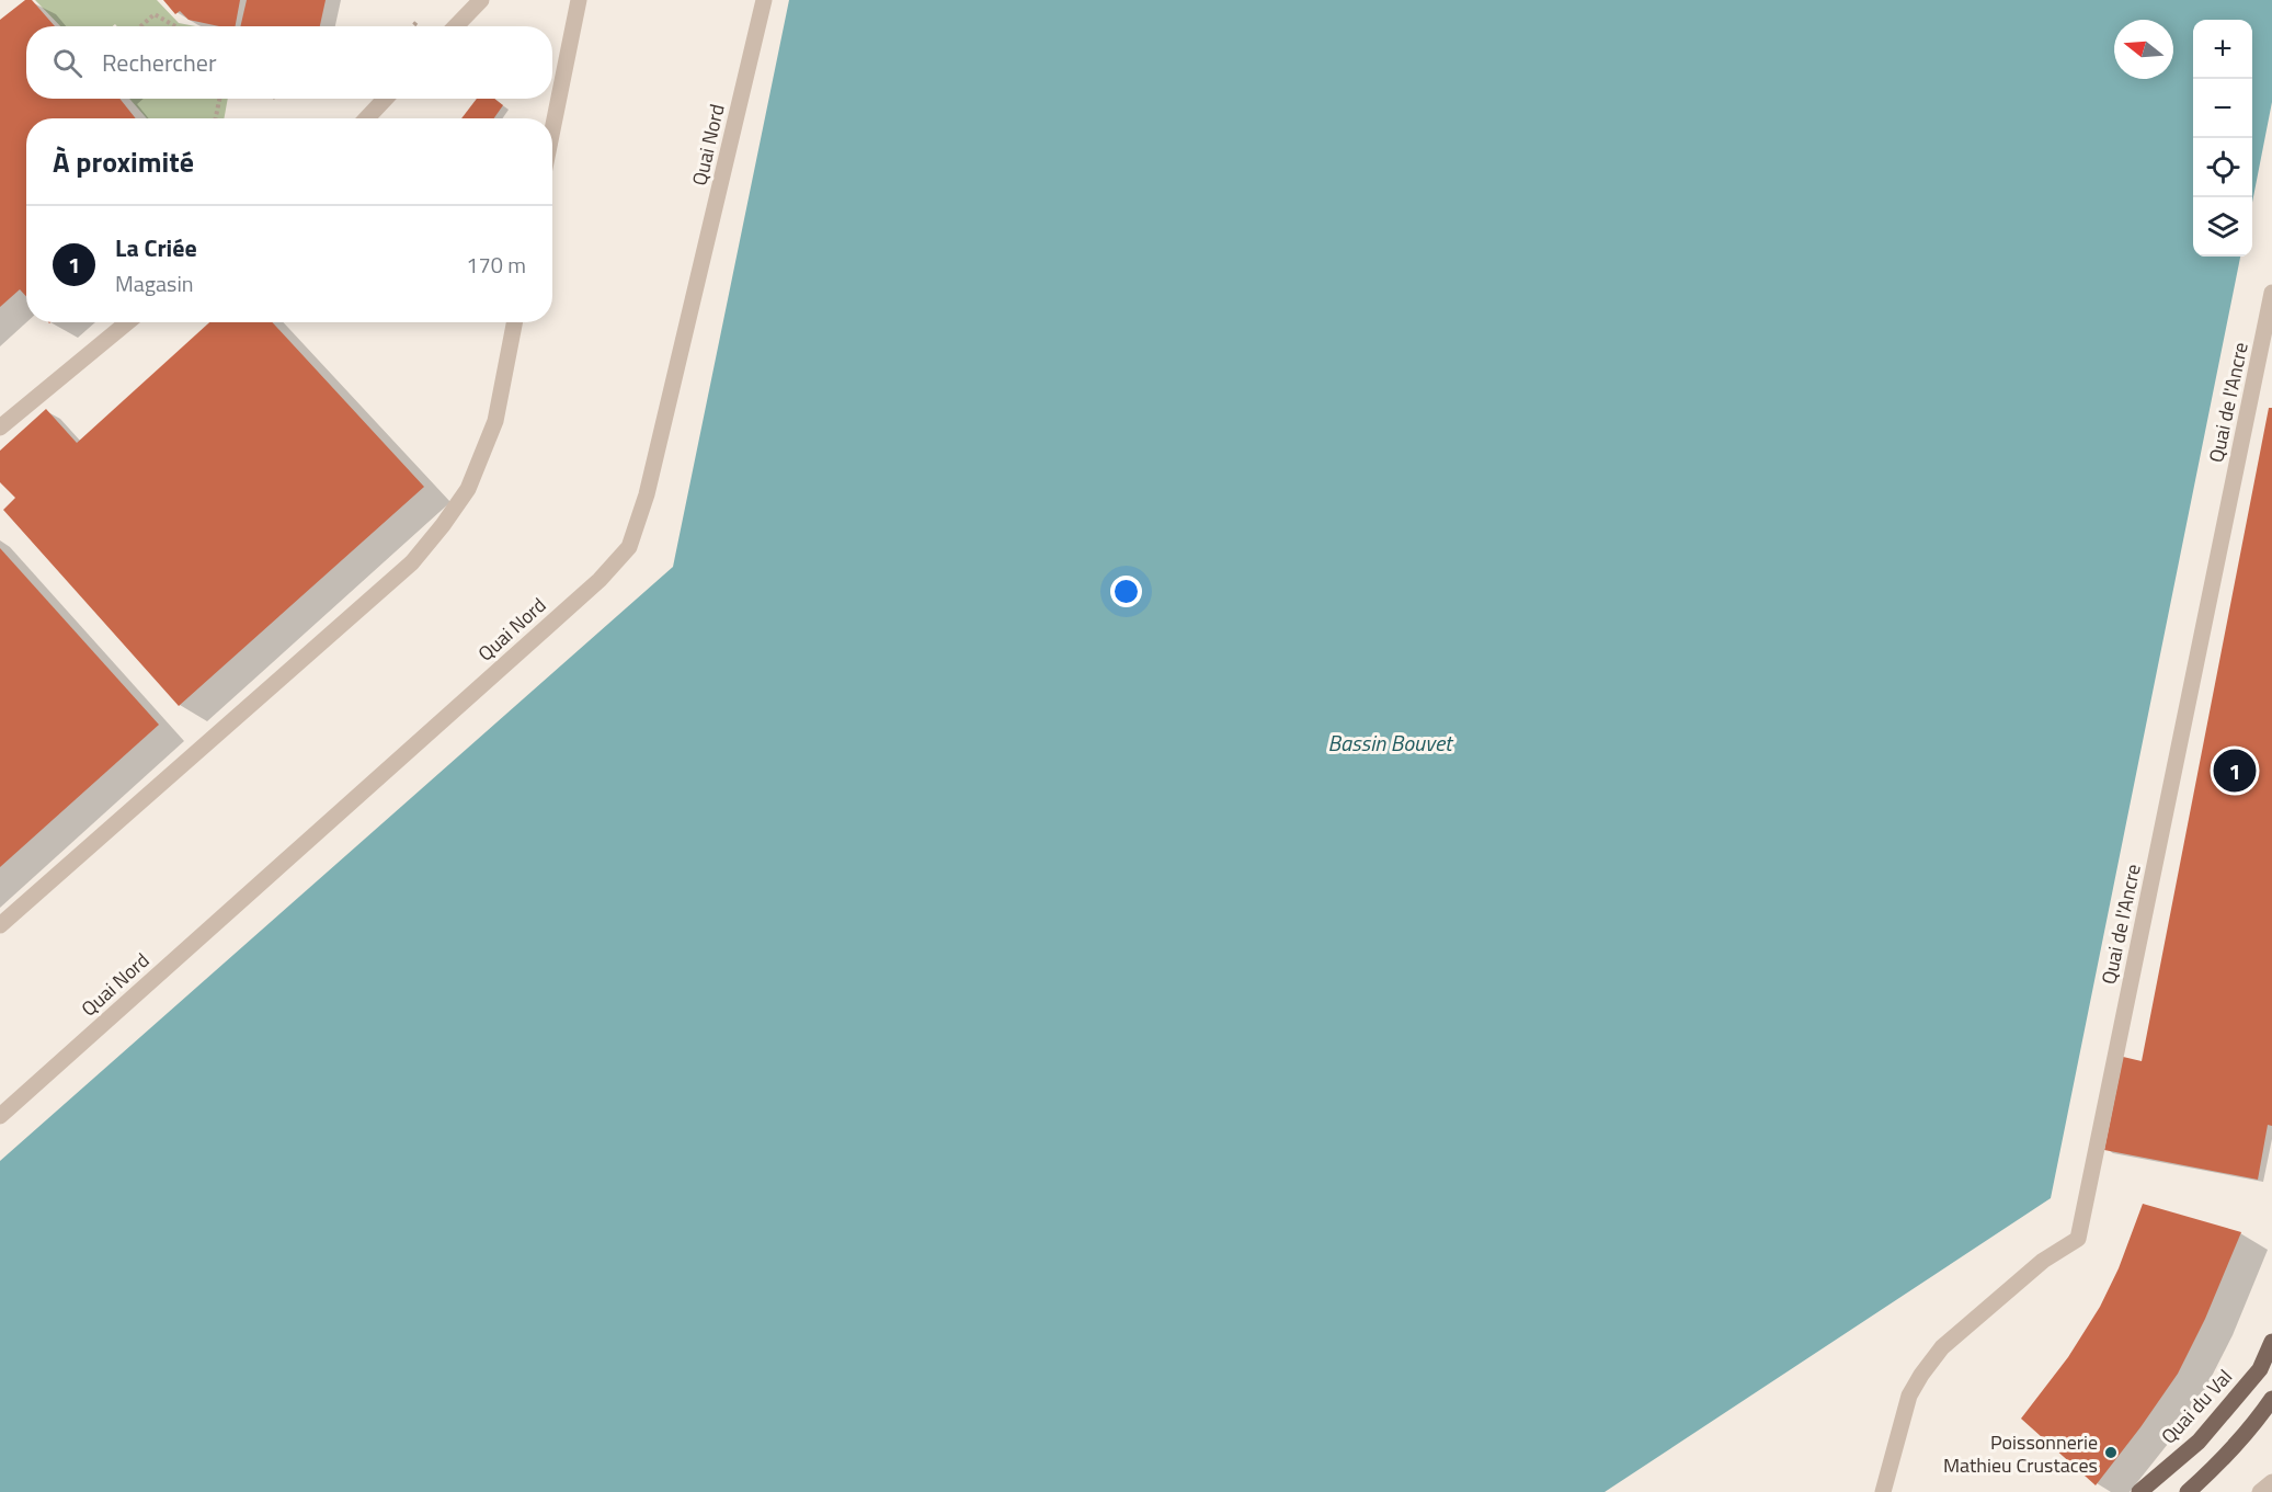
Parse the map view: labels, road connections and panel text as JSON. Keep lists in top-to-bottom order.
{
  "streets": {
    "main road": ["Quai du Val"],
    "lane": ["Quai Nord", "Quai de l'Ancre"]
  },
  "water": ["Bassin Bouvet"],
  "places": ["Poissonnerie Mathieu Crustaces"],
  "north": "left",
  "page": {
    "map_buttons": ["+", "−"],
    "search": "Rechercher",
    "heading": "À proximité",
    "list": [
      {
        "mark": "1",
        "name": "La Criée",
        "note": "Magasin",
        "value": "170 m"
      }
    ],
    "pins": "1"
  }
}
